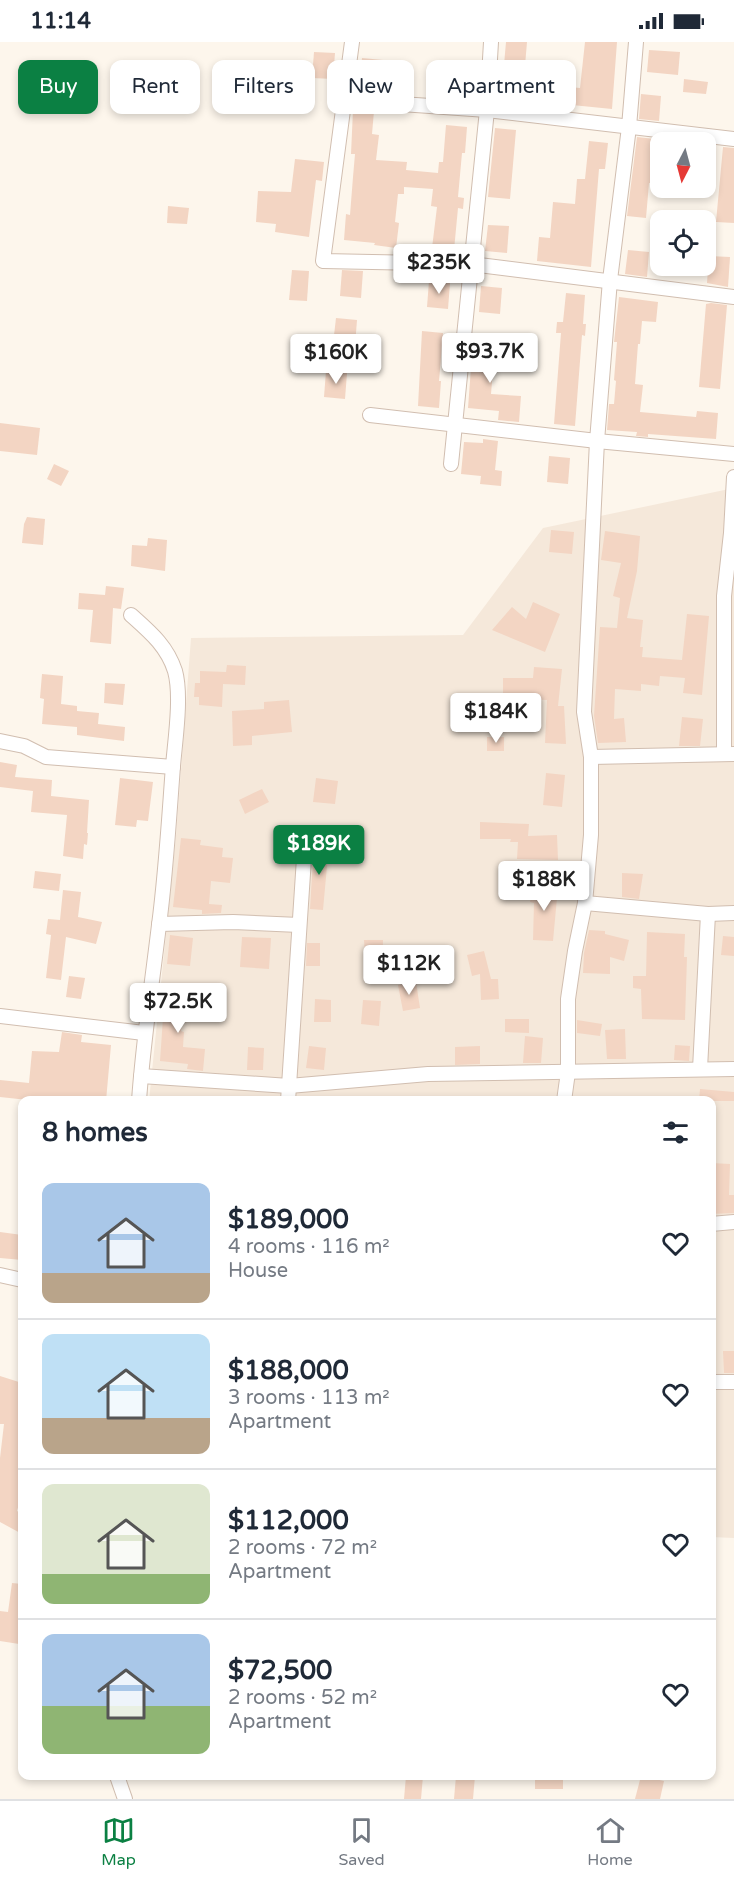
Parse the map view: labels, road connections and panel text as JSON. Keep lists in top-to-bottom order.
{
  "north": "bottom",
  "page": {
    "status": "11:14",
    "chip": [
      "Buy",
      "Rent",
      "Filters",
      "New",
      "Apartment"
    ],
    "price": [
      "$235K",
      "$93.7K",
      "$160K",
      "$184K",
      "$189K",
      "$188K",
      "$112K",
      "$72.5K"
    ],
    "heading": "8 homes",
    "list": [
      {
        "name": "$189,000",
        "note": "4 rooms · 116 m² · House"
      },
      {
        "name": "$188,000",
        "note": "3 rooms · 113 m² · Apartment"
      },
      {
        "name": "$112,000",
        "note": "2 rooms · 72 m² · Apartment"
      },
      {
        "name": "$72,500",
        "note": "2 rooms · 52 m² · Apartment"
      }
    ],
    "tabs": ["Map", "Saved", "Home"]
  }
}
